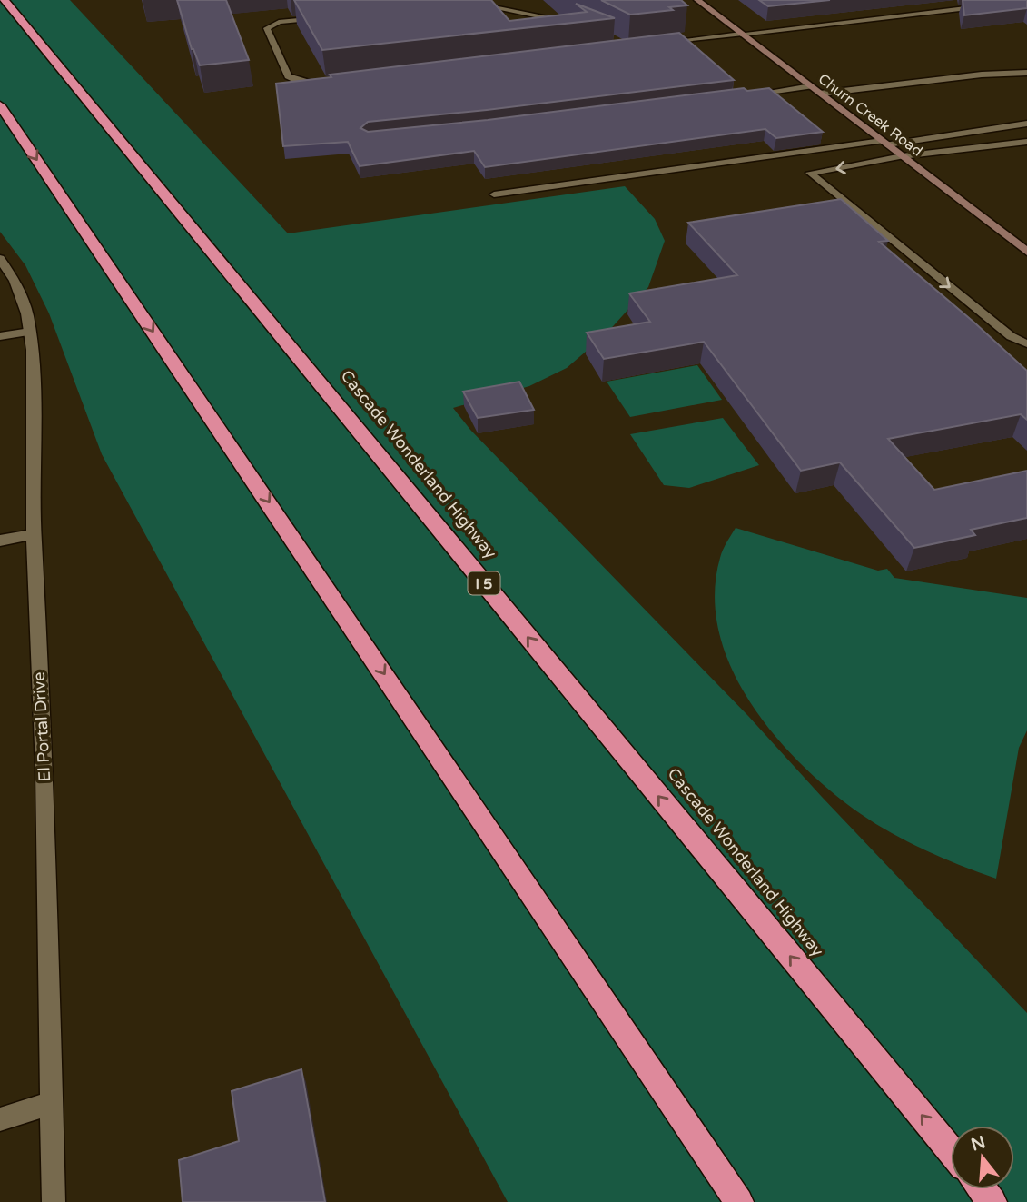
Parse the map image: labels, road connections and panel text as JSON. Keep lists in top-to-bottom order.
{
  "streets": {
    "highway": ["Cascade Wonderland Highway", "I 5"],
    "main road": ["Churn Creek Road"],
    "street": ["El Portal Drive"]
  },
  "north": "top"
}
